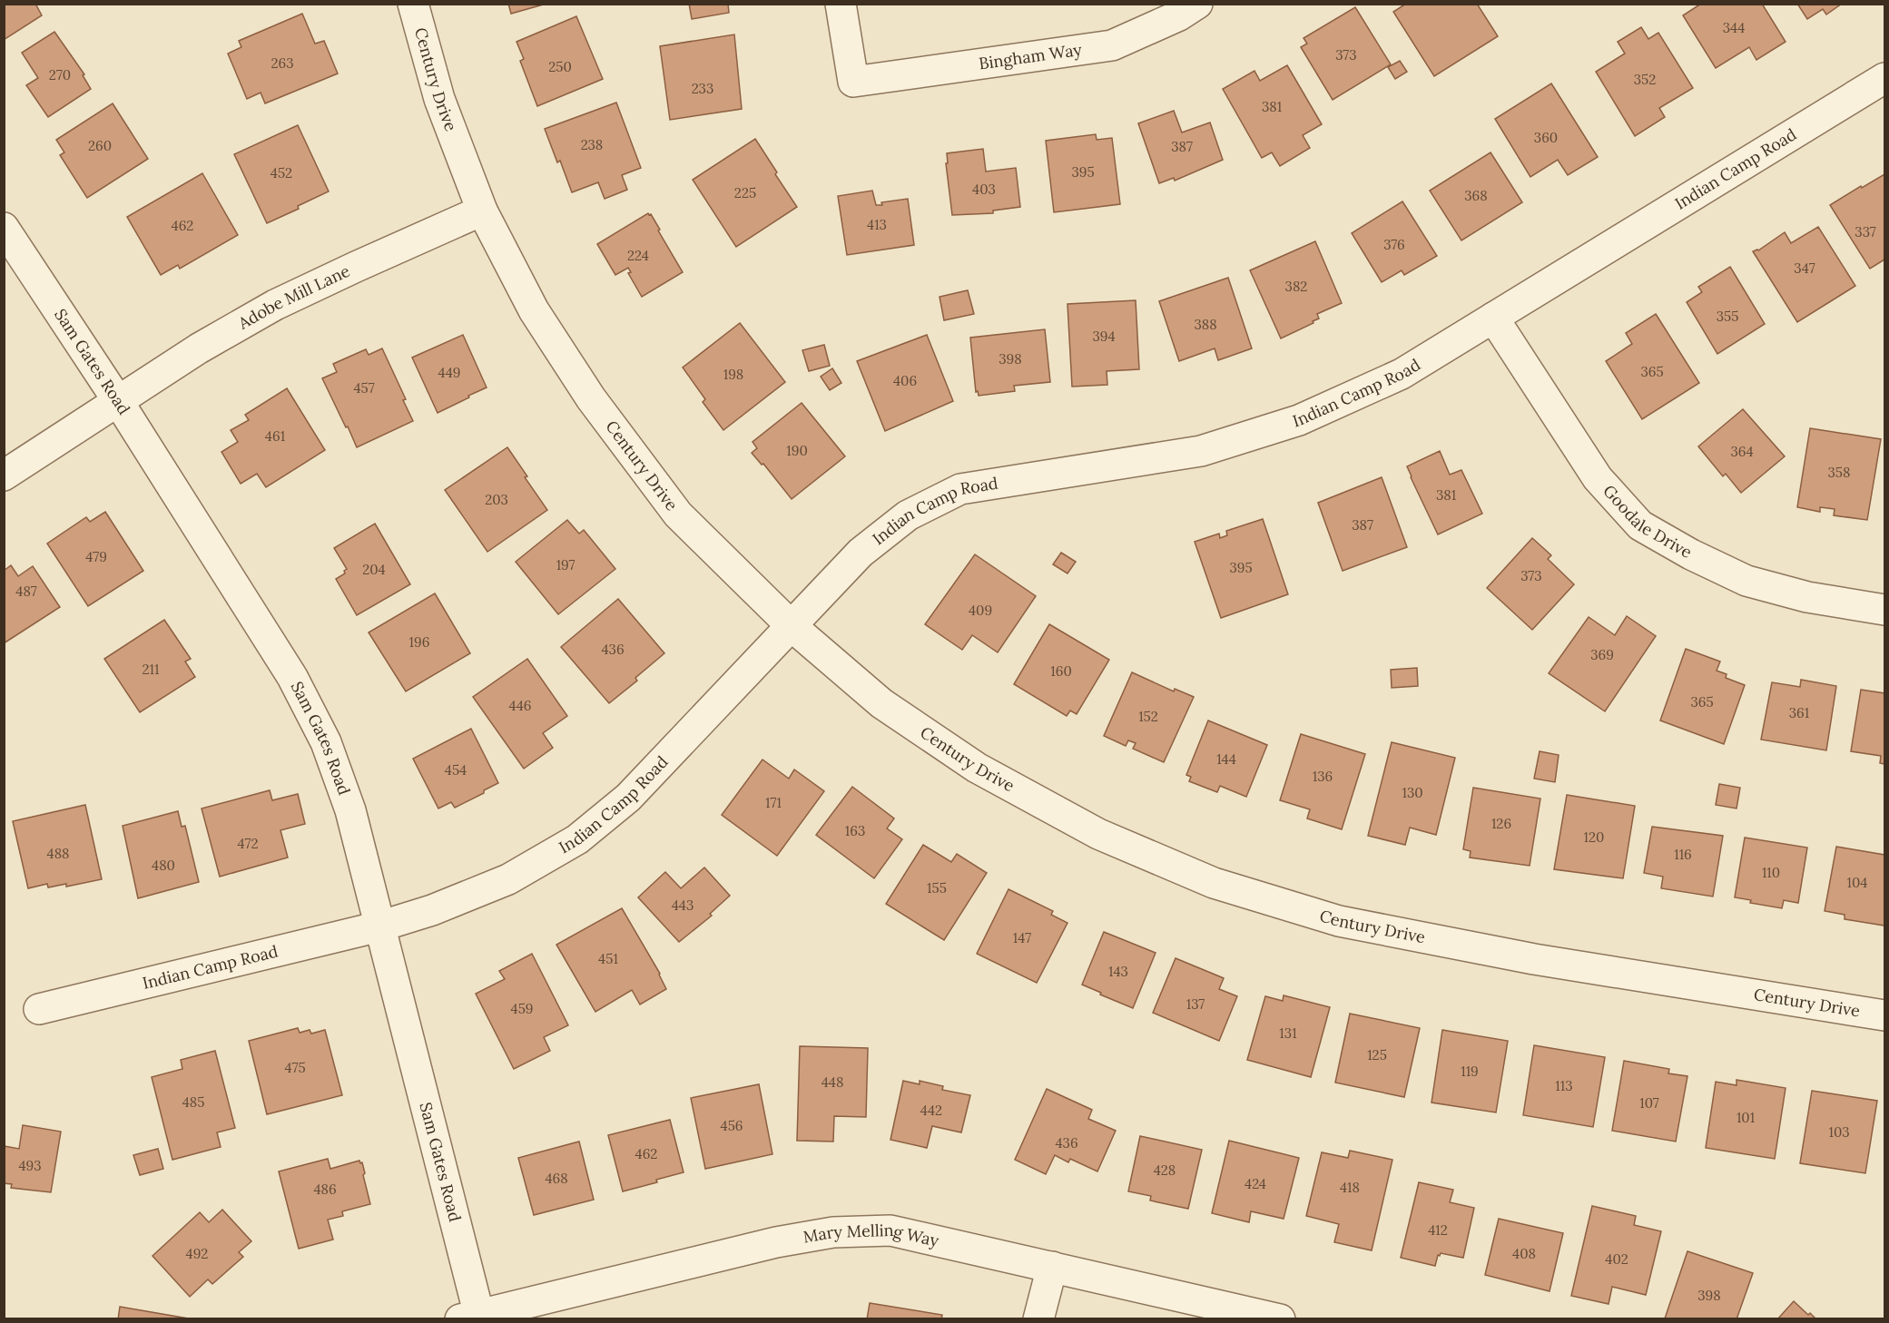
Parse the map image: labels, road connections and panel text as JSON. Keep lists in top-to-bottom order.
{
  "streets": {
    "street": [
      "Bingham Way",
      "Century Drive",
      "Indian Camp Road",
      "Adobe Mill Lane",
      "Sam Gates Road",
      "Goodale Drive",
      "Mary Melling Way"
    ]
  },
  "crossings": [
    ["Century Drive", "Indian Camp Road"],
    ["Century Drive", "Adobe Mill Lane"],
    ["Indian Camp Road", "Sam Gates Road"],
    ["Indian Camp Road", "Goodale Drive"],
    ["Adobe Mill Lane", "Sam Gates Road"],
    ["Sam Gates Road", "Mary Melling Way"]
  ],
  "house_numbers": [
    "344",
    "373",
    "263",
    "250",
    "270",
    "352",
    "233",
    "381",
    "360",
    "238",
    "260",
    "387",
    "395",
    "452",
    "403",
    "225",
    "368",
    "413",
    "462",
    "337",
    "376",
    "224",
    "347",
    "382",
    "355",
    "388",
    "394",
    "398",
    "365",
    "449",
    "198",
    "406",
    "457",
    "461",
    "190",
    "364",
    "358",
    "381",
    "203",
    "387",
    "479",
    "197",
    "395",
    "204",
    "373",
    "487",
    "409",
    "196",
    "436",
    "369",
    "211",
    "160",
    "365",
    "446",
    "361",
    "152",
    "144",
    "454",
    "136",
    "130",
    "171",
    "126",
    "163",
    "120",
    "472",
    "488",
    "116",
    "480",
    "110",
    "104",
    "155",
    "443",
    "147",
    "451",
    "143",
    "137",
    "459",
    "131",
    "125",
    "475",
    "119",
    "448",
    "113",
    "485",
    "107",
    "442",
    "101",
    "456",
    "103",
    "436",
    "462",
    "493",
    "428",
    "468",
    "424",
    "418",
    "486",
    "412",
    "492",
    "408",
    "402",
    "398"
  ]
}
